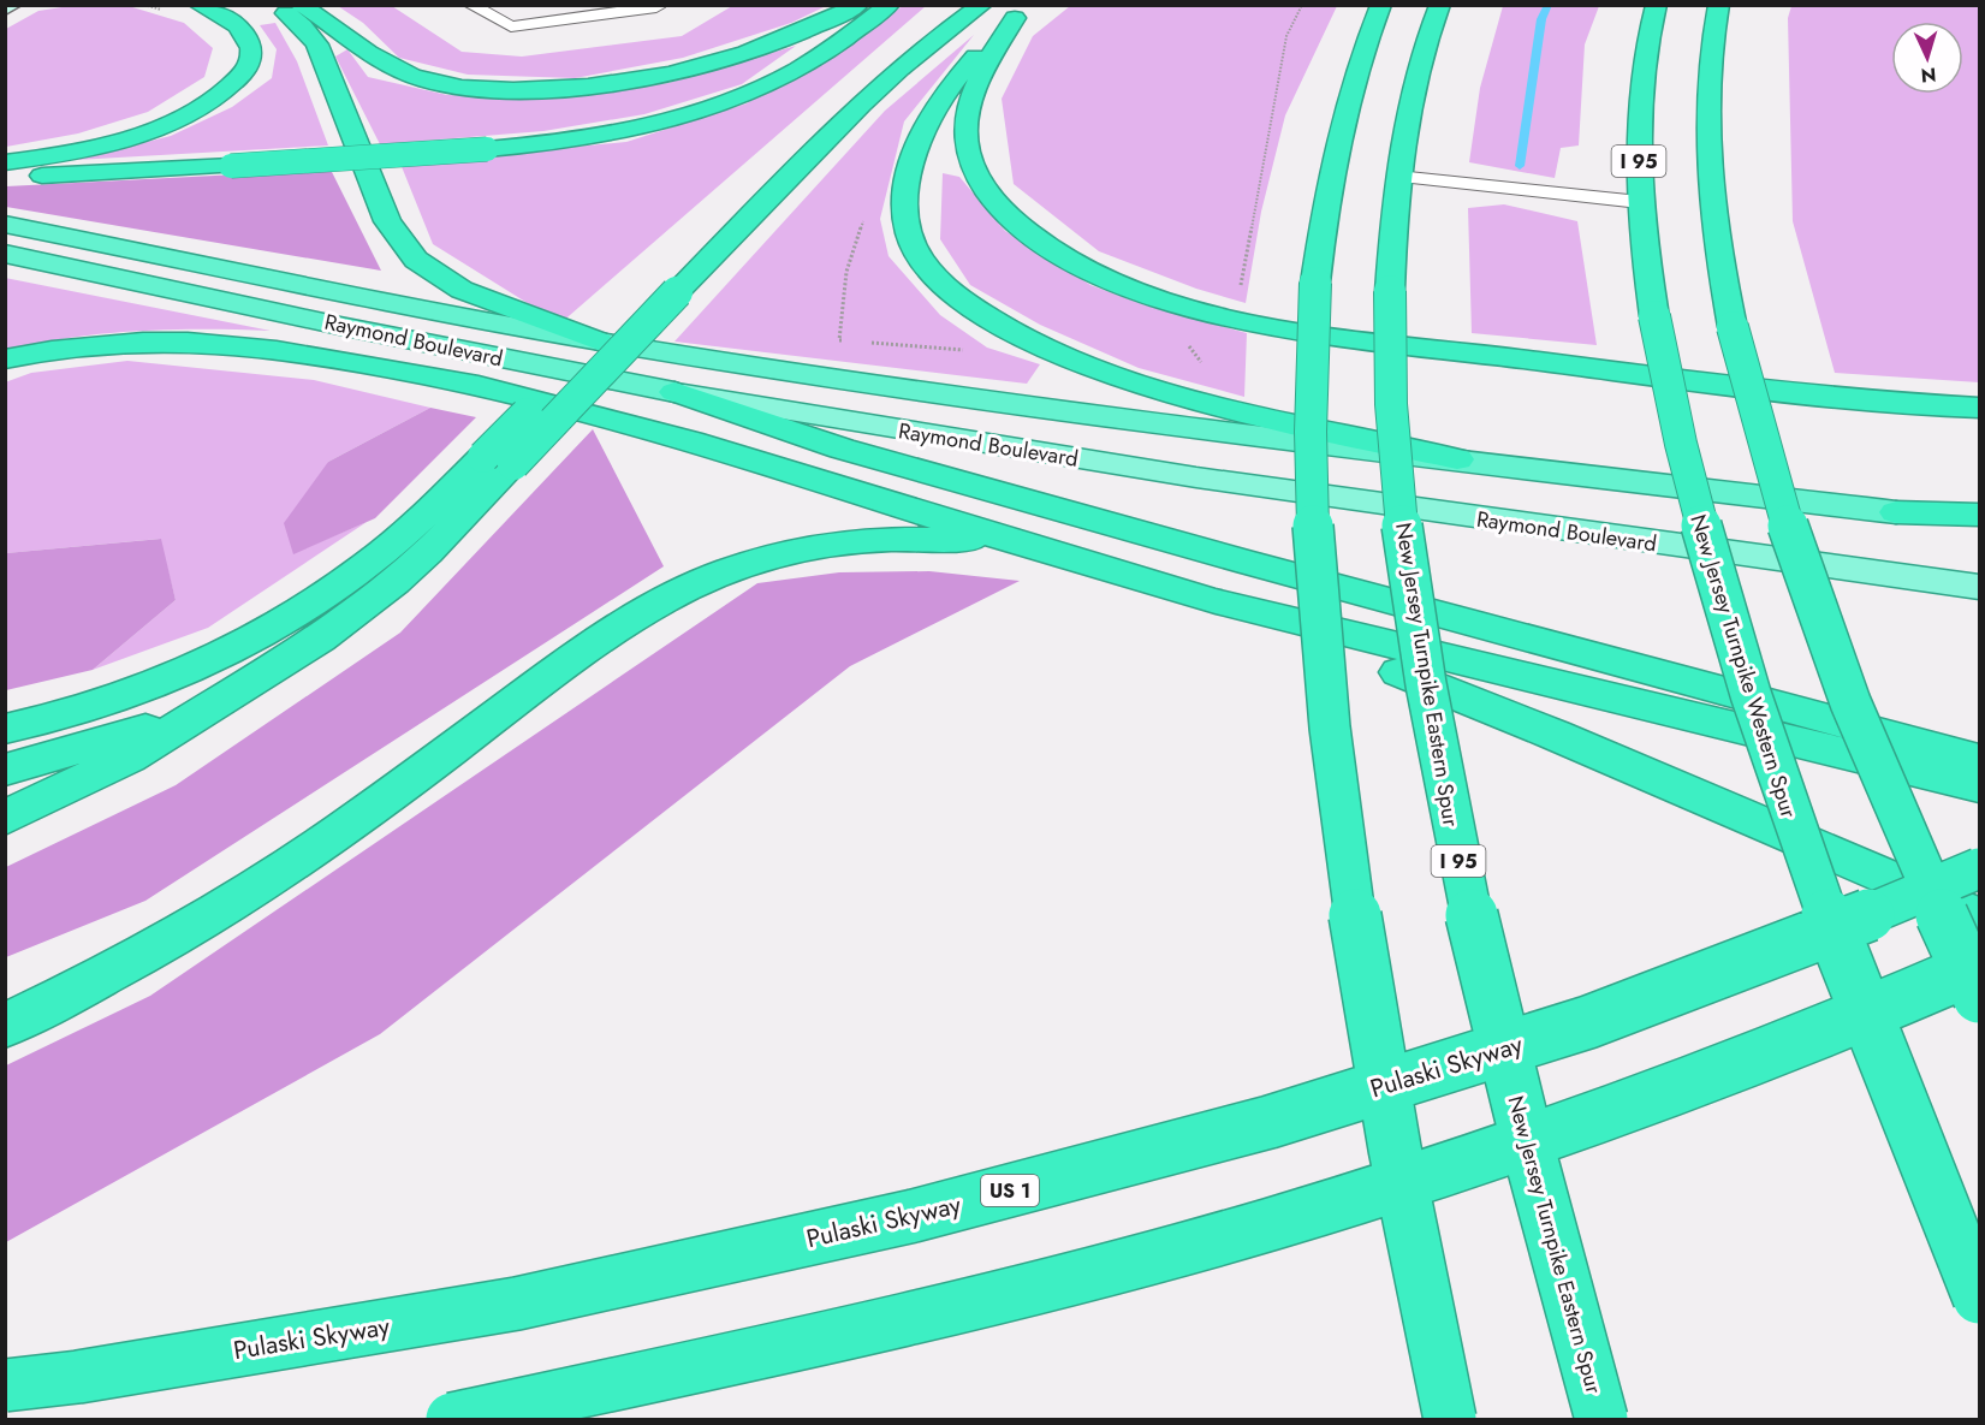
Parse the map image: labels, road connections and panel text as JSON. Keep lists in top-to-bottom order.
{
  "streets": {
    "highway": [
      "I 95",
      "Raymond Boulevard",
      "New Jersey Turnpike Western Spur",
      "New Jersey Turnpike Eastern Spur",
      "Pulaski Skyway",
      "US 1"
    ]
  },
  "north": "bottom"
}
